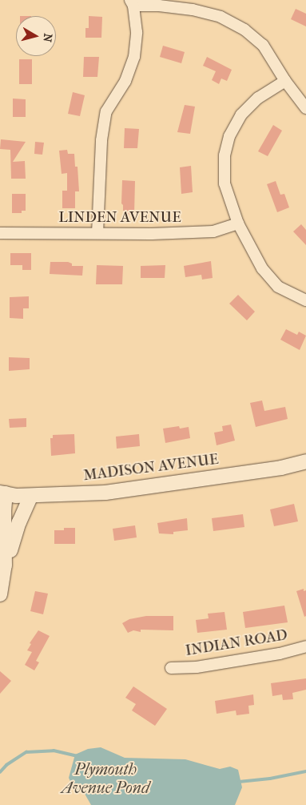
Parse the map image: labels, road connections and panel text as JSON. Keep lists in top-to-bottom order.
{
  "streets": {
    "street": ["LINDEN AVENUE", "MADISON AVENUE", "INDIAN ROAD"]
  },
  "water": ["Plymouth Avenue Pond"],
  "north": "right"
}
